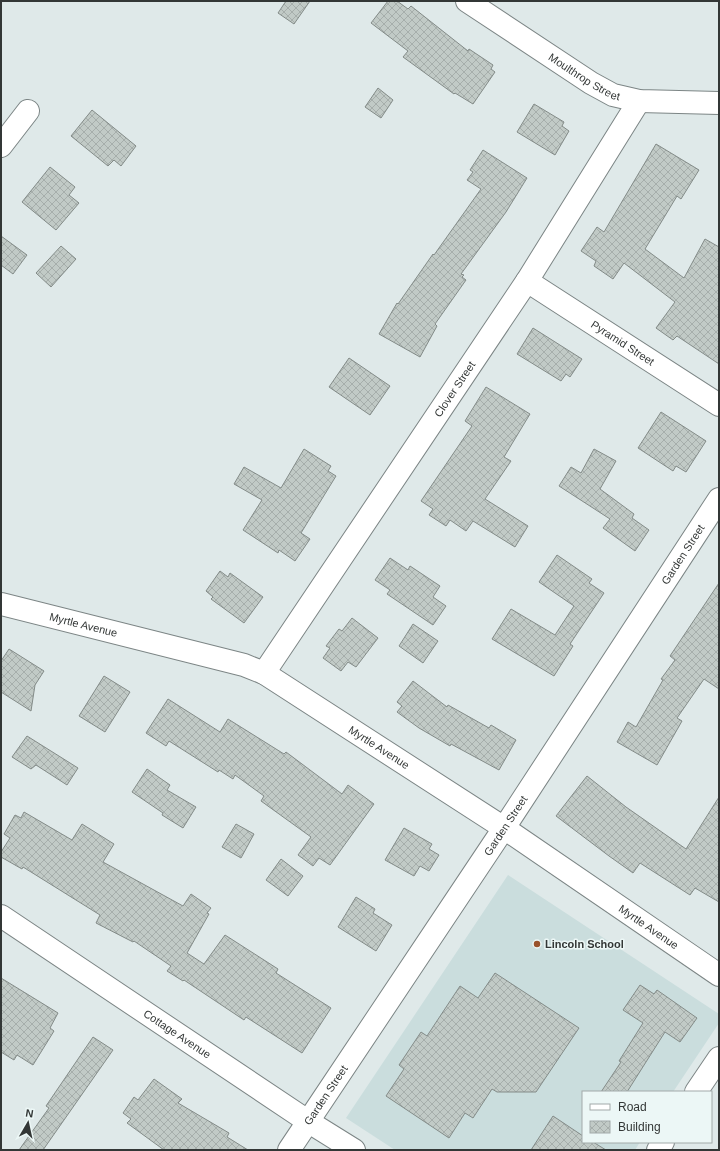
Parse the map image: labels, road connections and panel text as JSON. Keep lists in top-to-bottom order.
{
  "streets": {
    "street": [
      "Moulthrop Street",
      "Pyramid Street",
      "Clover Street",
      "Garden Street",
      "Myrtle Avenue",
      "Cottage Avenue"
    ]
  },
  "crossings": [
    ["Moulthrop Street", "Clover Street"],
    ["Pyramid Street", "Clover Street"],
    ["Clover Street", "Myrtle Avenue"],
    ["Garden Street", "Myrtle Avenue"],
    ["Garden Street", "Cottage Avenue"]
  ],
  "places": ["Lincoln School"],
  "legend": ["Road", "Building"],
  "north": "top"
}
